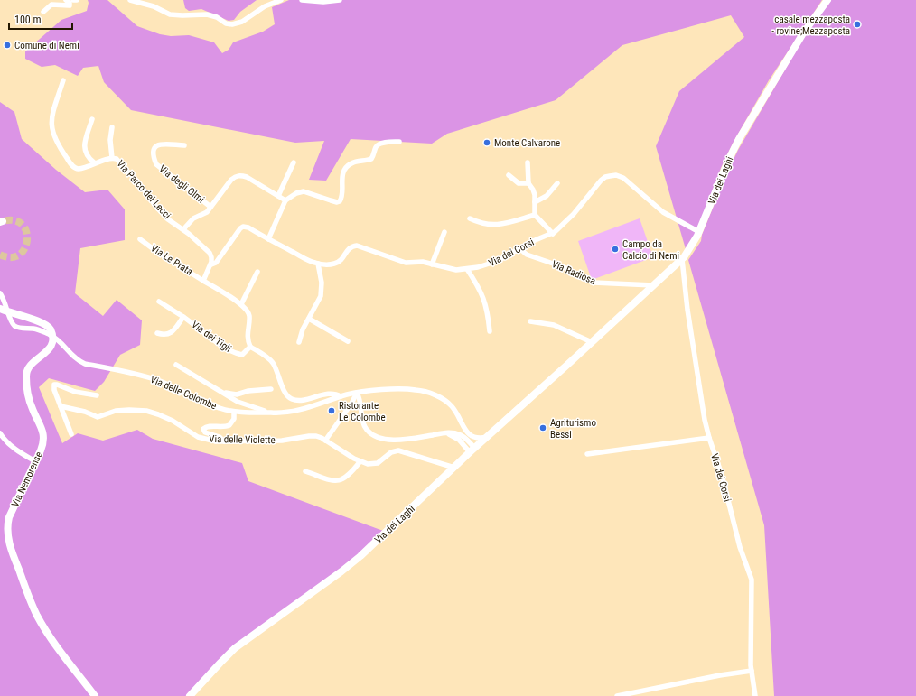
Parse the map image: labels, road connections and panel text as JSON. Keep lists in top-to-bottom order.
{
  "streets": {
    "main road": ["Via dei Laghi", "Via Nemorense"],
    "street": [
      "Via degli Olmi",
      "Via Parco dei Lecci",
      "Via dei Corsi",
      "Via Le Prata",
      "Via Radiosa",
      "Via dei Tigli",
      "Via delle Colombe",
      "Via delle Violette"
    ]
  },
  "crossings": [
    ["Via dei Laghi", "Via dei Corsi"],
    ["Via dei Laghi", "Via Radiosa"],
    ["Via dei Laghi", "Via delle Colombe"],
    ["Via Parco dei Lecci", "Via dei Corsi"],
    ["Via dei Corsi", "Via Radiosa"]
  ],
  "places": [
    "casale mezzaposta - rovine;Mezzaposta",
    "Comune di Nemi",
    "Monte Calvarone",
    "Campo da Calcio di Nemi",
    "Ristorante Le Colombe",
    "Agriturismo Bessi"
  ],
  "scale_bar": "100 m"
}
